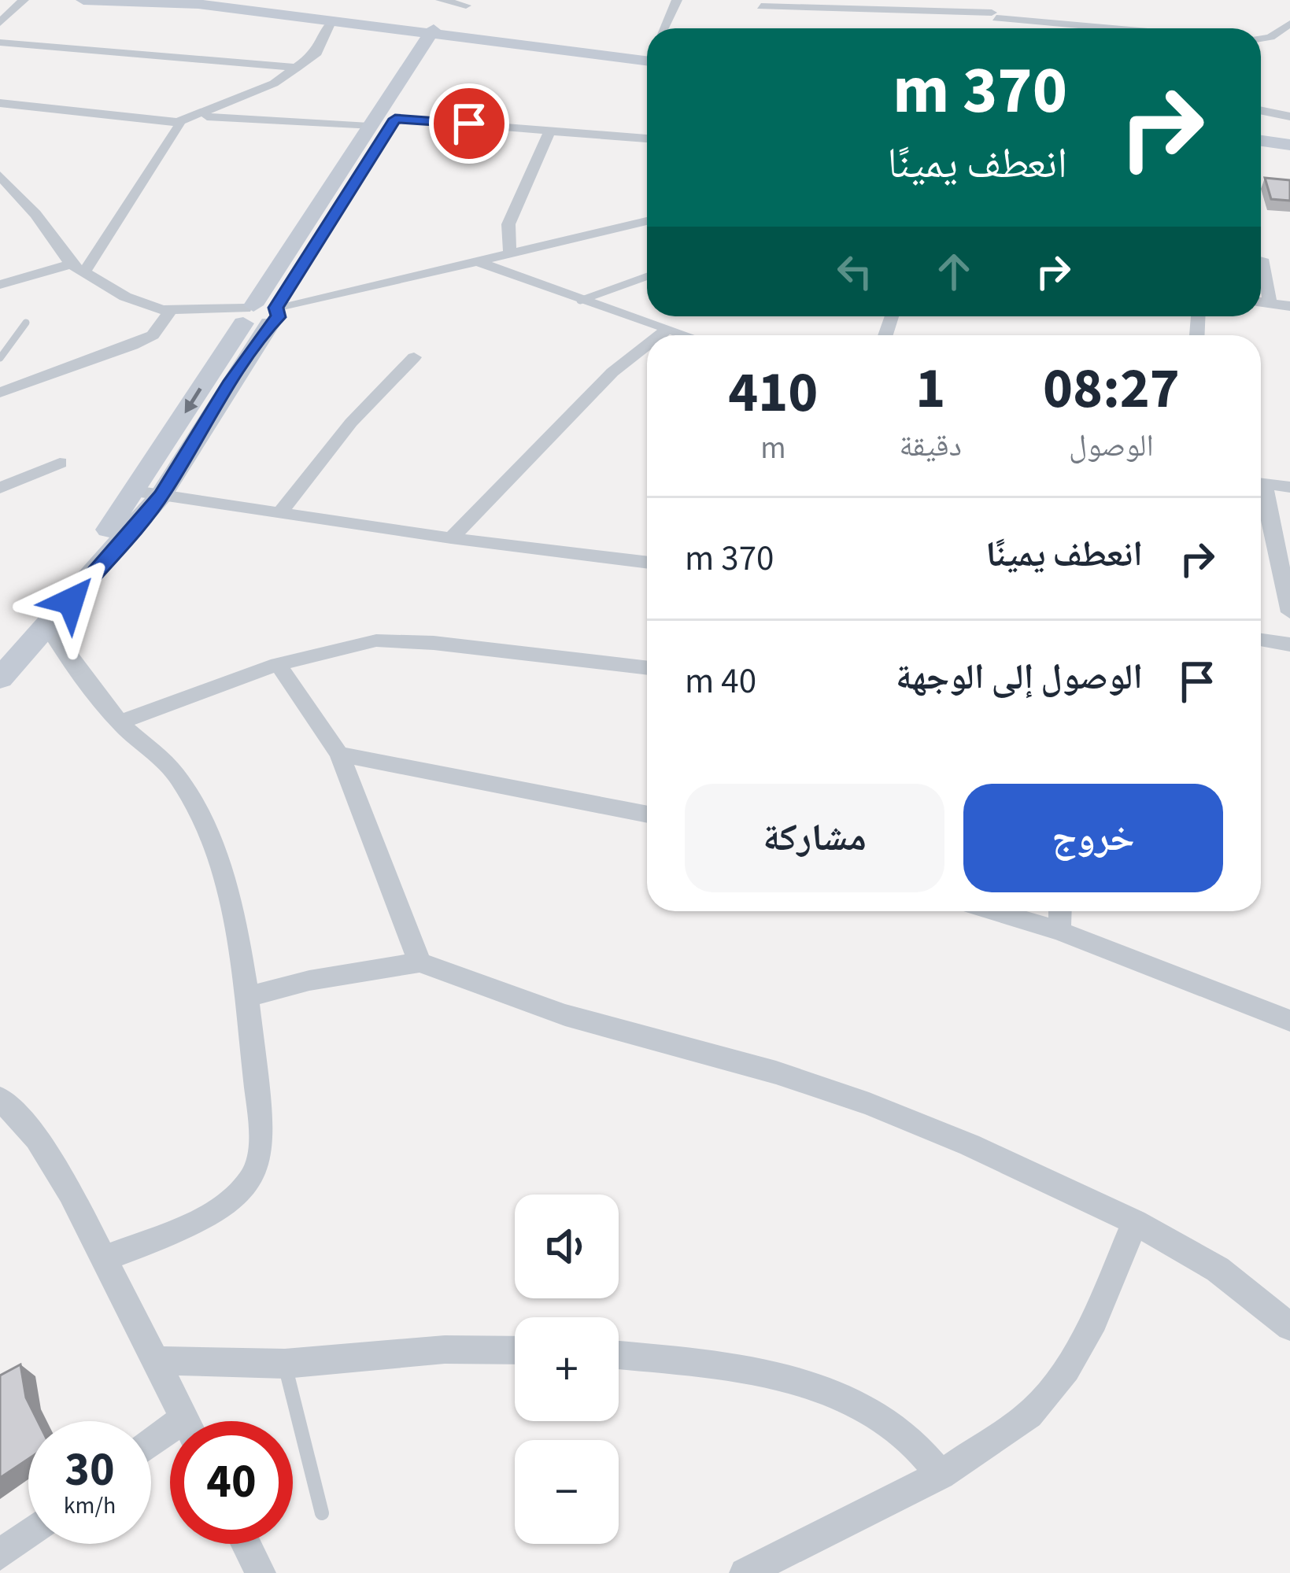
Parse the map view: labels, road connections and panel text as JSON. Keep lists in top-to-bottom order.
{
  "page": {
    "turn": ["370 m", "انعطف يمينًا"],
    "eta": [
      "08:27",
      "الوصول",
      "1",
      "دقيقة",
      "410",
      "m"
    ],
    "list": [
      {
        "name": "انعطف يمينًا",
        "value": "370 m"
      },
      {
        "name": "الوصول إلى الوجهة",
        "value": "40 m"
      }
    ],
    "buttons": ["خروج", "مشاركة"],
    "map_buttons": ["+", "−"],
    "speed": "30 km/h",
    "limit": "40"
  }
}
